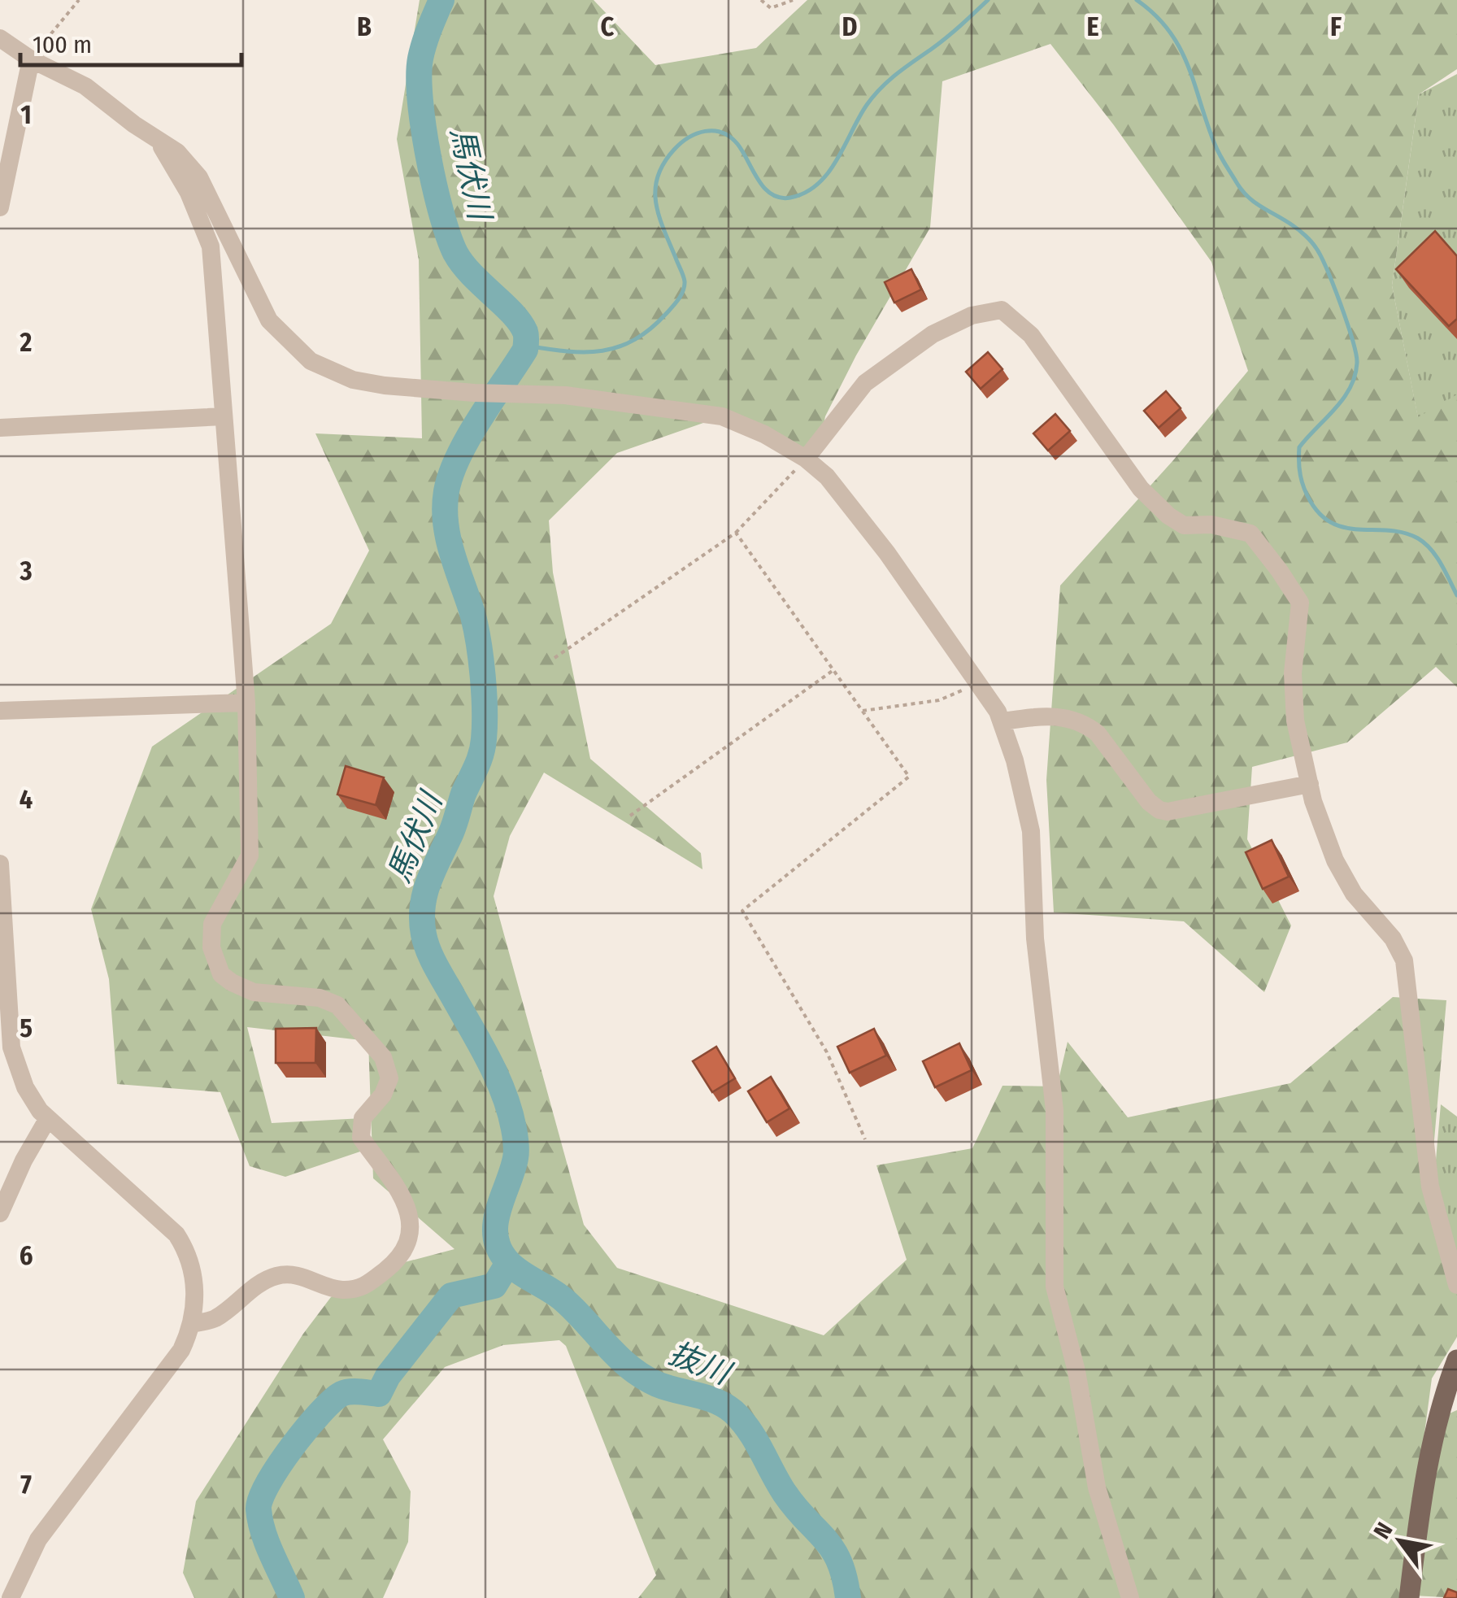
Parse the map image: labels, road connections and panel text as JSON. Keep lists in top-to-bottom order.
{
  "water": ["馬伏川", "抜川"],
  "scale_bar": "100 m",
  "north": "top left",
  "grid": {
    "columns": [
      "B",
      "C",
      "D",
      "E",
      "F"
    ],
    "rows": [
      "1",
      "2",
      "3",
      "4",
      "5",
      "6",
      "7"
    ]
  }
}
